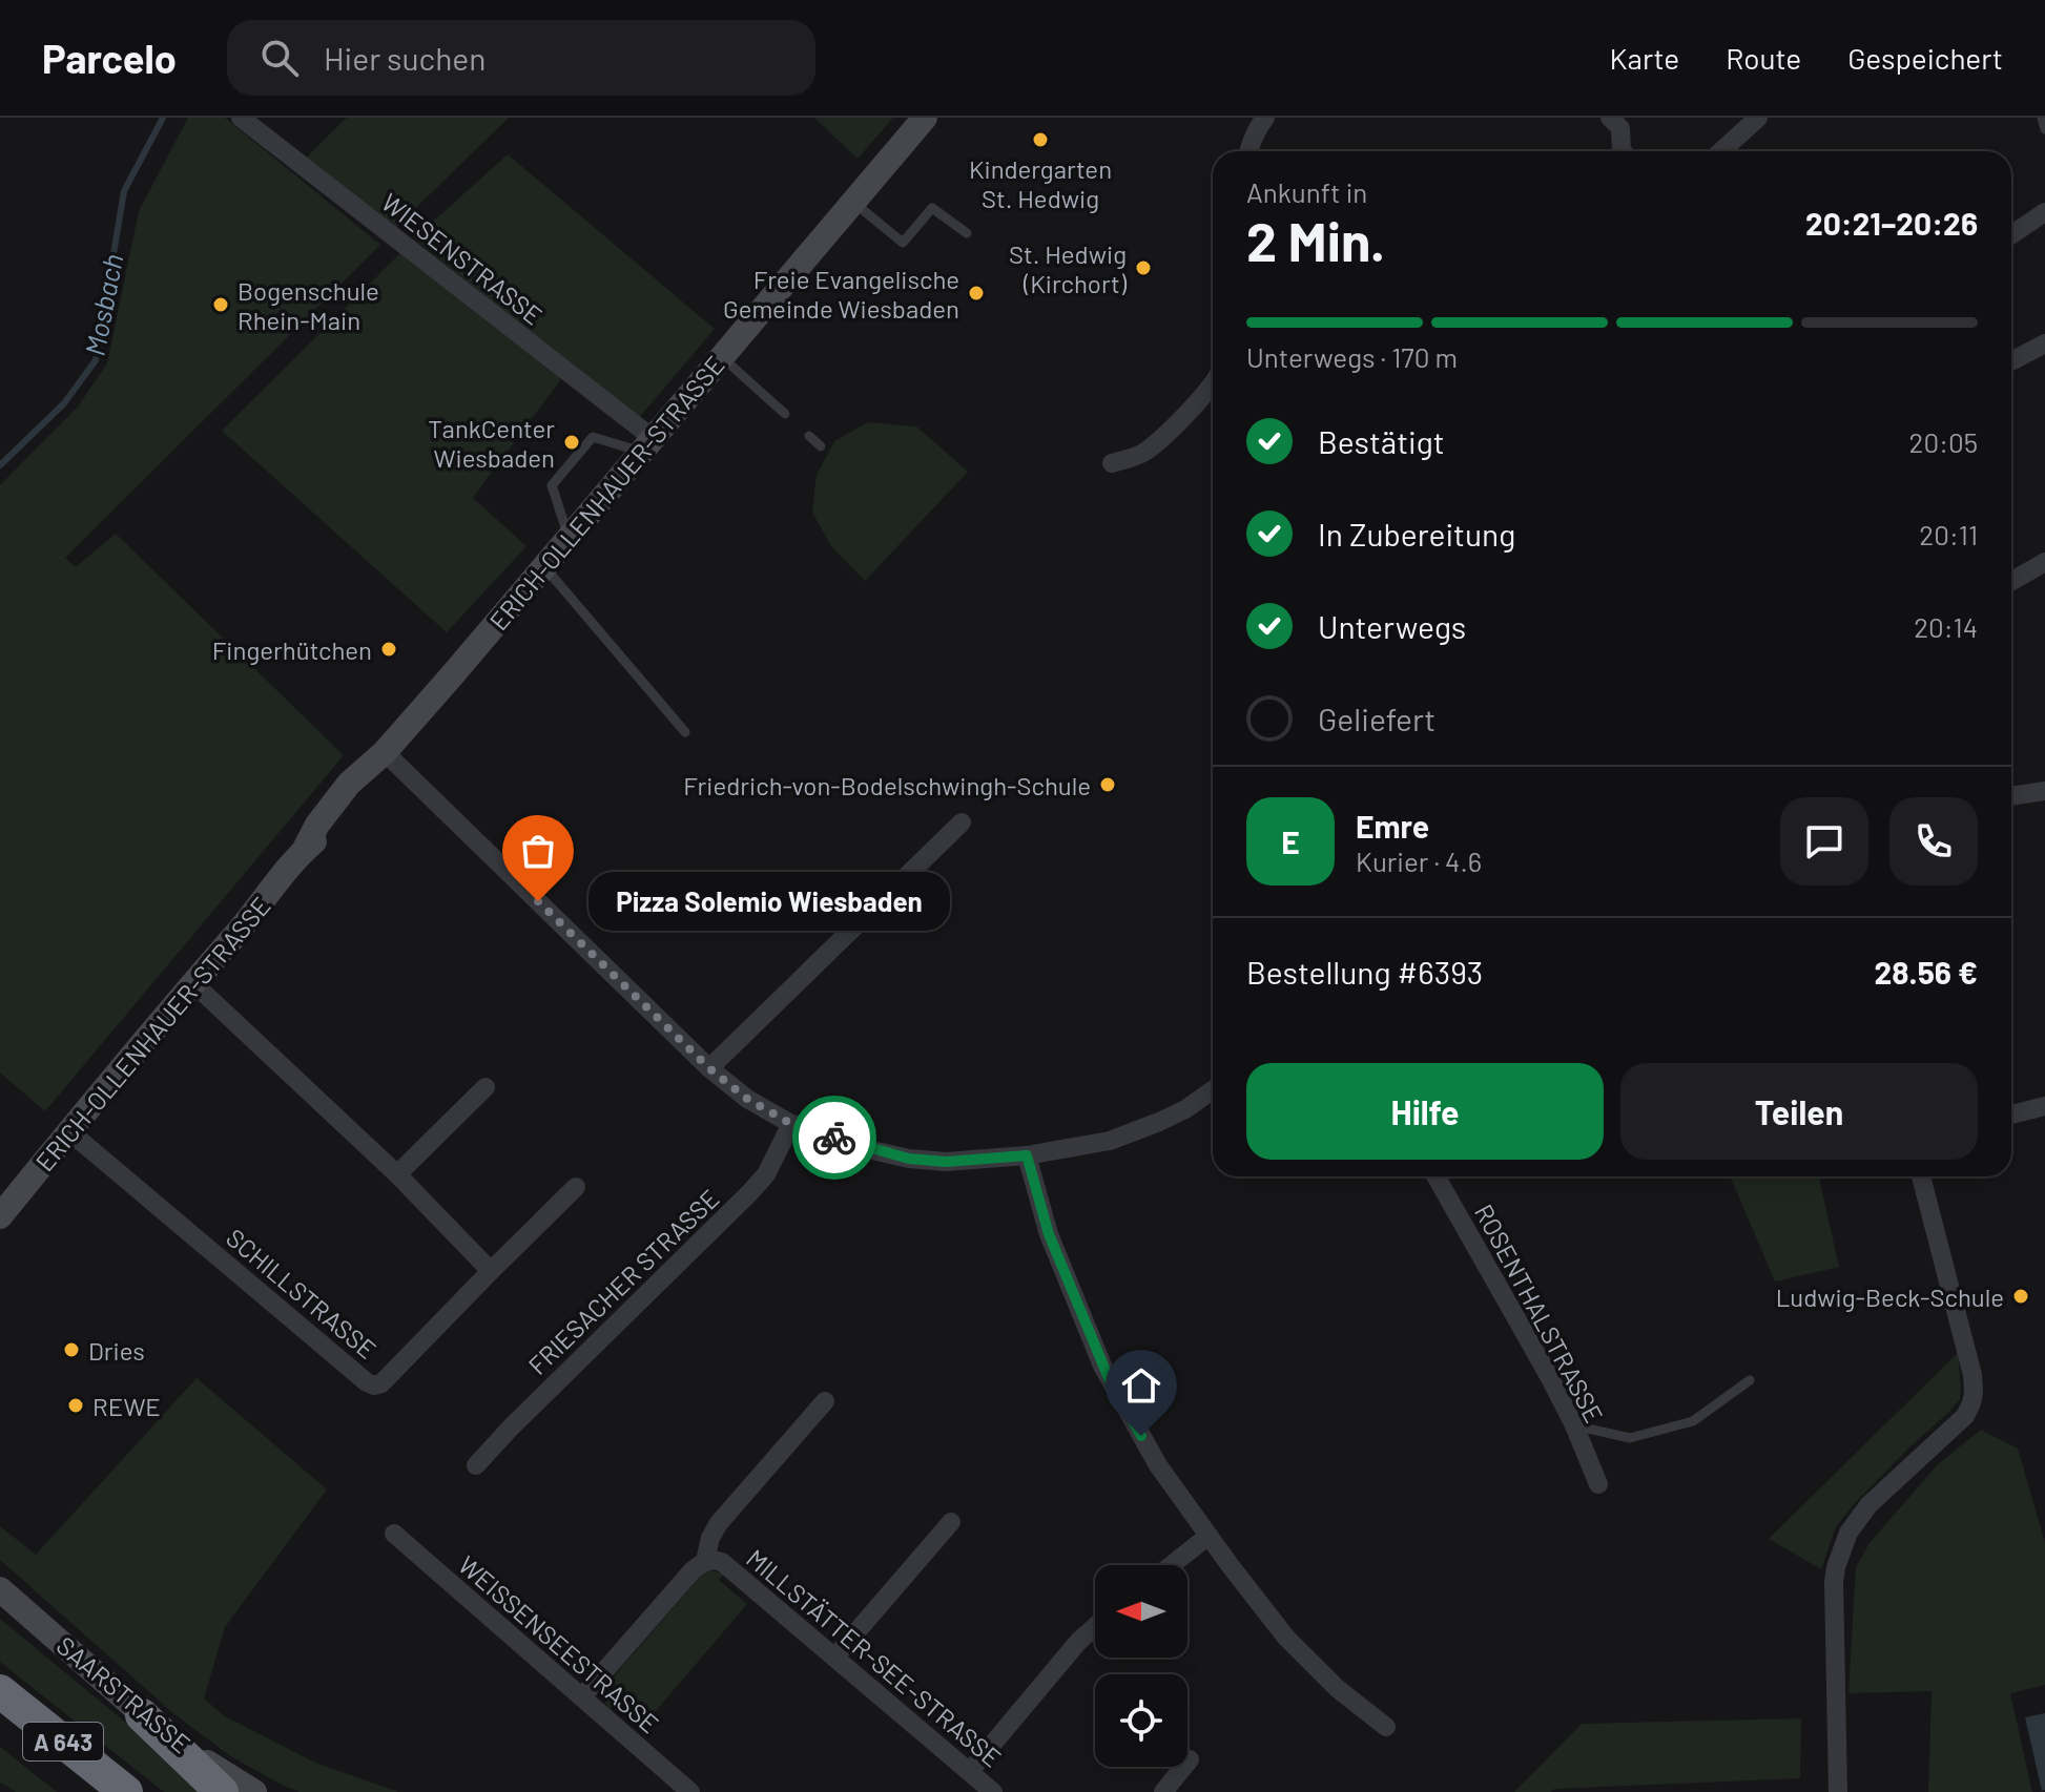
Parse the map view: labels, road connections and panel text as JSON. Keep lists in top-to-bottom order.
{
  "streets": {
    "highway": ["A 643"],
    "street": [
      "WIESENSTRASSE",
      "ERICH-OLLENHAUER-STRASSE",
      "FRIESACHER STRASSE",
      "SCHILLSTRASSE",
      "ROSENTHALSTRASSE",
      "WEISSENSEESTRASSE",
      "MILLSTÄTTER-SEE-STRASSE",
      "SAARSTRASSE"
    ]
  },
  "crossings": [
    ["WIESENSTRASSE", "ERICH-OLLENHAUER-STRASSE"],
    ["ERICH-OLLENHAUER-STRASSE", "SCHILLSTRASSE"],
    ["WEISSENSEESTRASSE", "MILLSTÄTTER-SEE-STRASSE"]
  ],
  "water": ["Mosbach"],
  "places": [
    "Kindergarten St. Hedwig",
    "St. Hedwig (Kirchort)",
    "Freie Evangelische Gemeinde Wiesbaden",
    "Bogenschule Rhein-Main",
    "TankCenter Wiesbaden",
    "Fingerhütchen",
    "Friedrich-von-Bodelschwingh-Schule",
    "Pizza Solemio Wiesbaden",
    "Ludwig-Beck-Schule",
    "Dries",
    "REWE"
  ],
  "north": "left",
  "page": {
    "header": "Parcelo",
    "search": "Hier suchen",
    "nav": ["Karte", "Route", "Gespeichert"],
    "heading": ["2 Min.", "Ankunft in", "20:21–20:26"],
    "panel": [
      "Emre",
      "Kurier · 4.6",
      "Bestellung #6393",
      "28.56 €"
    ],
    "bar": "Unterwegs · 170 m",
    "list": [
      ["Bestätigt", "20:05"],
      ["In Zubereitung", "20:11"],
      ["Unterwegs", "20:14"],
      "Geliefert"
    ],
    "round": "E",
    "bubble": "Pizza Solemio Wiesbaden",
    "buttons": ["Hilfe", "Teilen"]
  }
}
